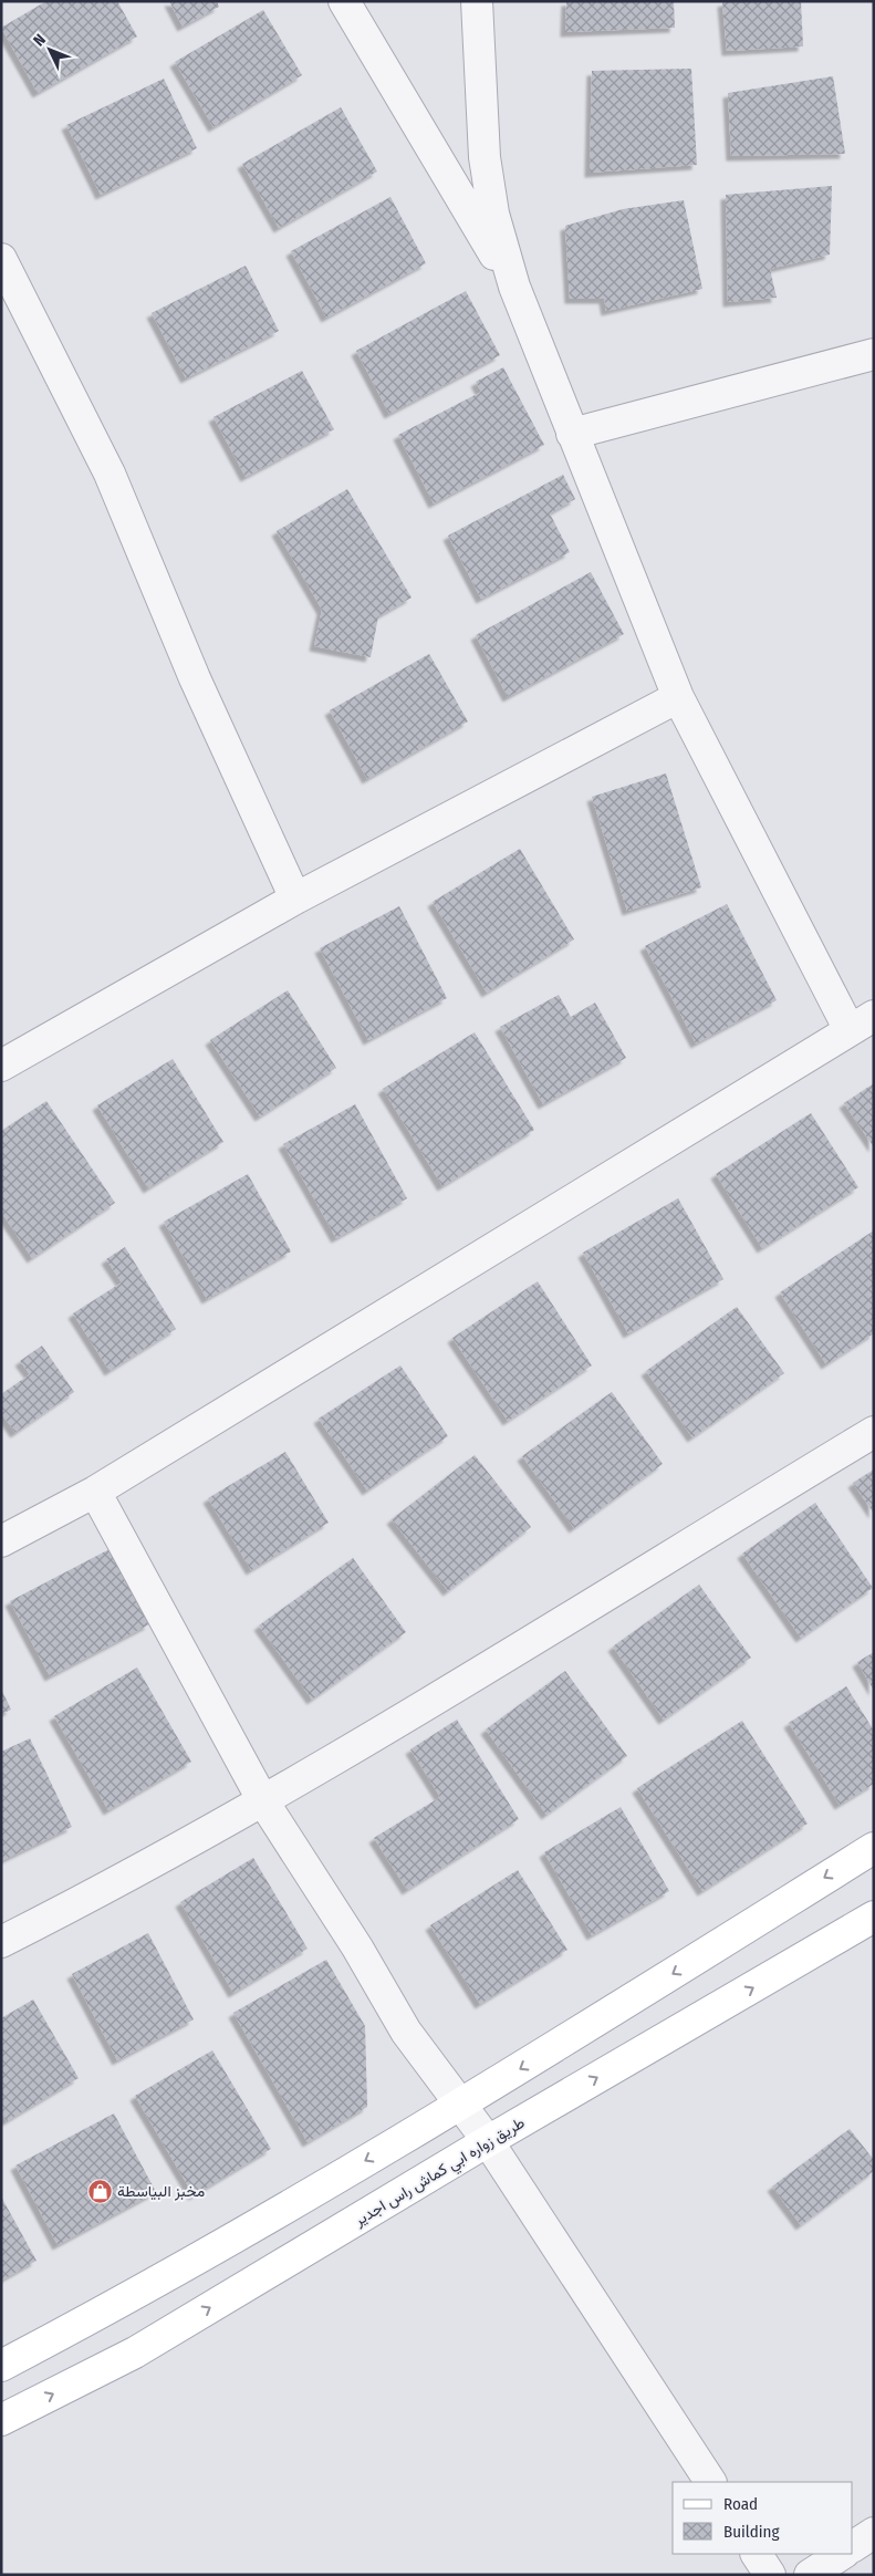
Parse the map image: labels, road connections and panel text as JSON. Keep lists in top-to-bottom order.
{
  "streets": {
    "main road": ["طريق زواره ابي كماش راس اجدير"]
  },
  "places": {
    "shop": ["مخبز البياسطة"]
  },
  "legend": ["Road", "Building"],
  "north": "top left"
}
